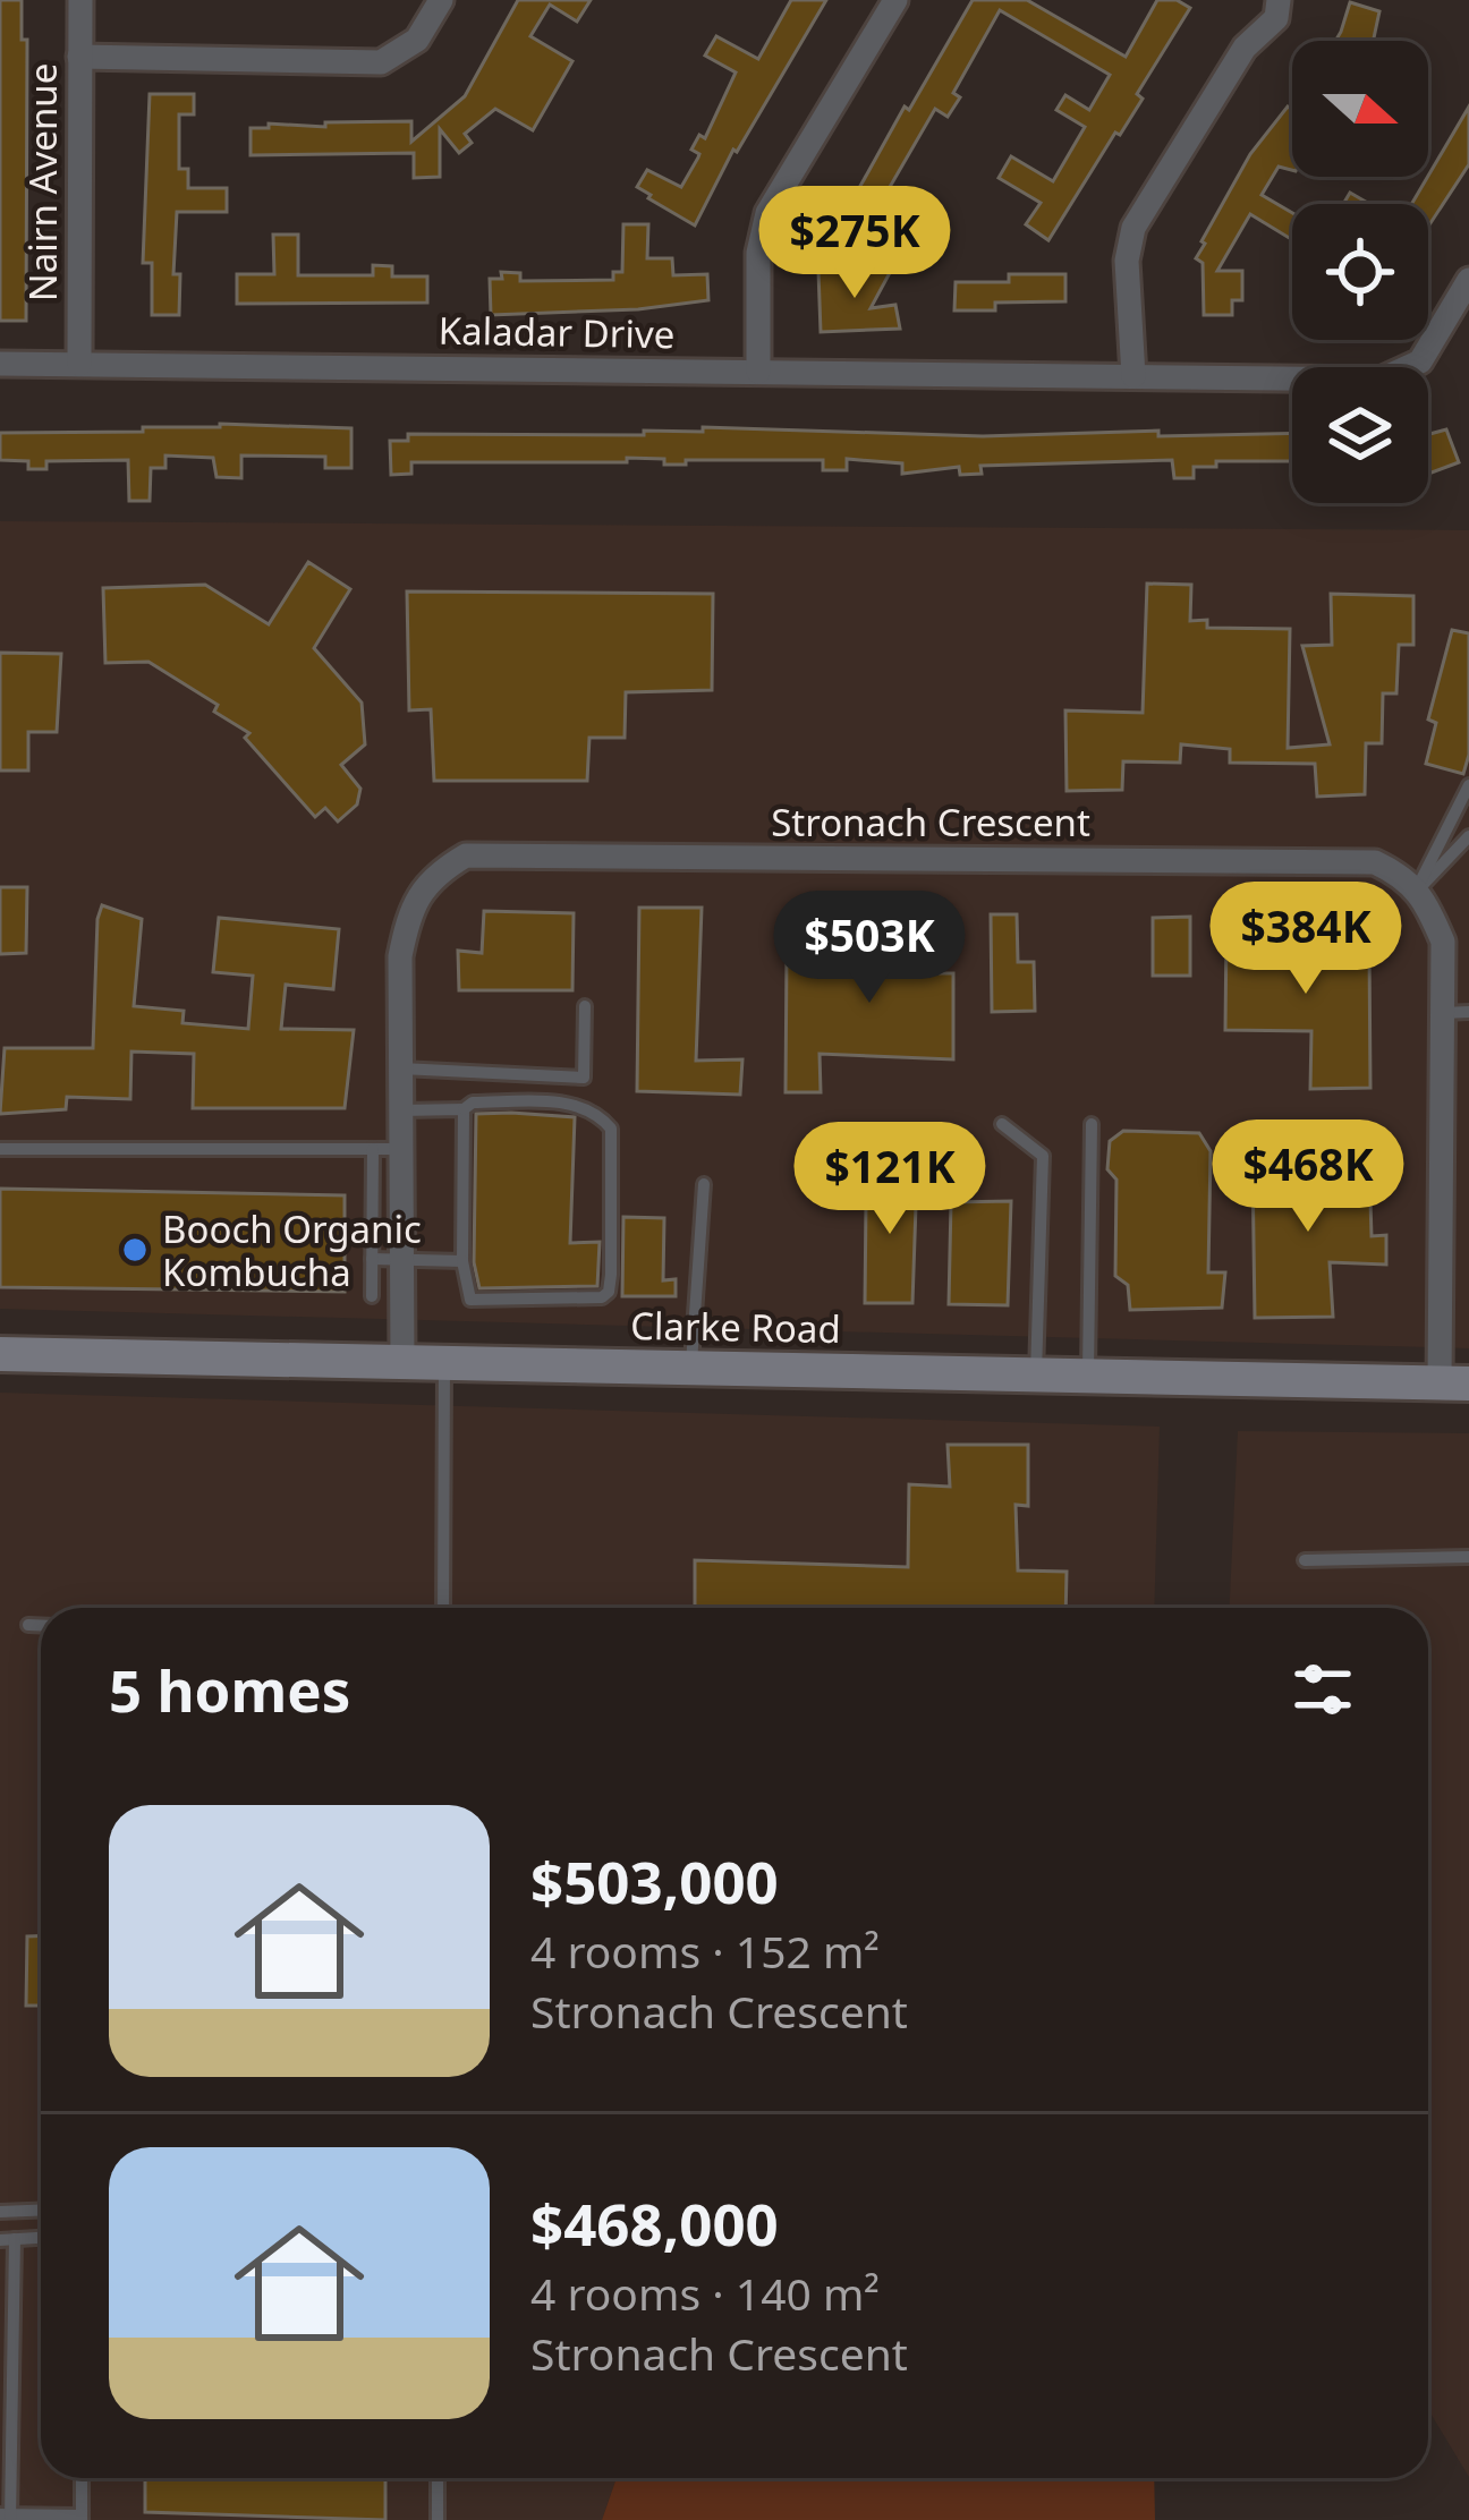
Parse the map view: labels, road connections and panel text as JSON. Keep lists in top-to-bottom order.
{
  "streets": {
    "main road": ["Clarke Road"],
    "street": ["Nairn Avenue", "Kaladar Drive", "Stronach Crescent"]
  },
  "crossings": [
    ["Nairn Avenue", "Kaladar Drive"],
    ["Stronach Crescent", "Clarke Road"]
  ],
  "places": ["Booch Organic Kombucha"],
  "north": "right",
  "page": {
    "price": [
      "$275K",
      "$384K",
      "$503K",
      "$468K",
      "$121K"
    ],
    "heading": "5 homes",
    "list": [
      {
        "name": "$503,000",
        "note": "4 rooms · 152 m² · Stronach Crescent"
      },
      {
        "name": "$468,000",
        "note": "4 rooms · 140 m² · Stronach Crescent"
      }
    ]
  }
}
